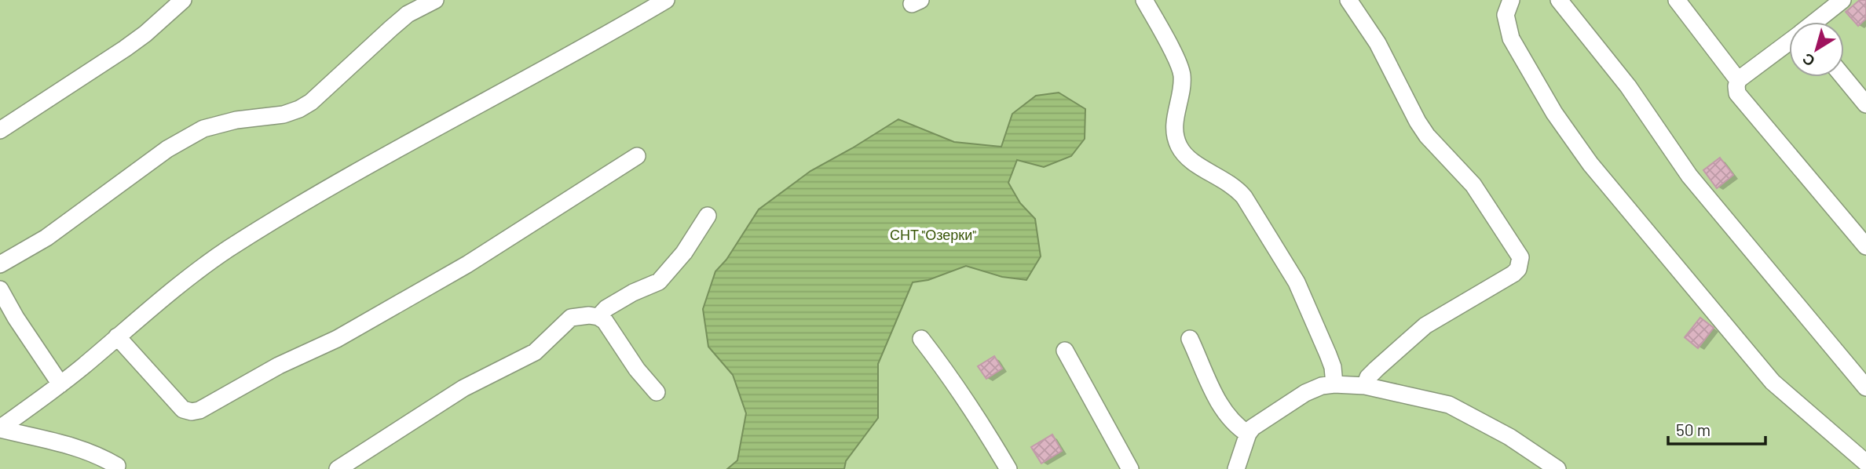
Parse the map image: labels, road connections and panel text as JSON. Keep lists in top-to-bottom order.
{
  "parks": ["СНТ \"Озерки\""],
  "scale_bar": "50 m",
  "north": "bottom left"
}
